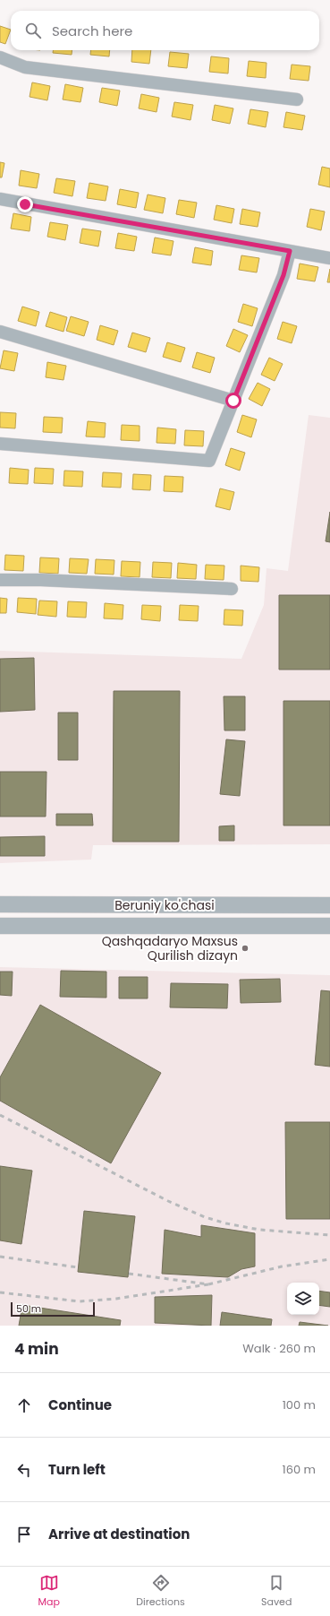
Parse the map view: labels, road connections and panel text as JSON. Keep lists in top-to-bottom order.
{
  "streets": {
    "main road": ["Beruniy ko'chasi"]
  },
  "places": ["Qashqadaryo Maxsus Qurilish dizayn"],
  "scale_bar": "50 m",
  "page": {
    "search": "Search here",
    "scale": "50 m",
    "heading": ["4 min", "Walk · 260 m"],
    "list": [
      ["Continue", "100 m"],
      ["Turn left", "160 m"],
      "Arrive at destination"
    ],
    "nav": ["Map", "Directions", "Saved"]
  }
}
